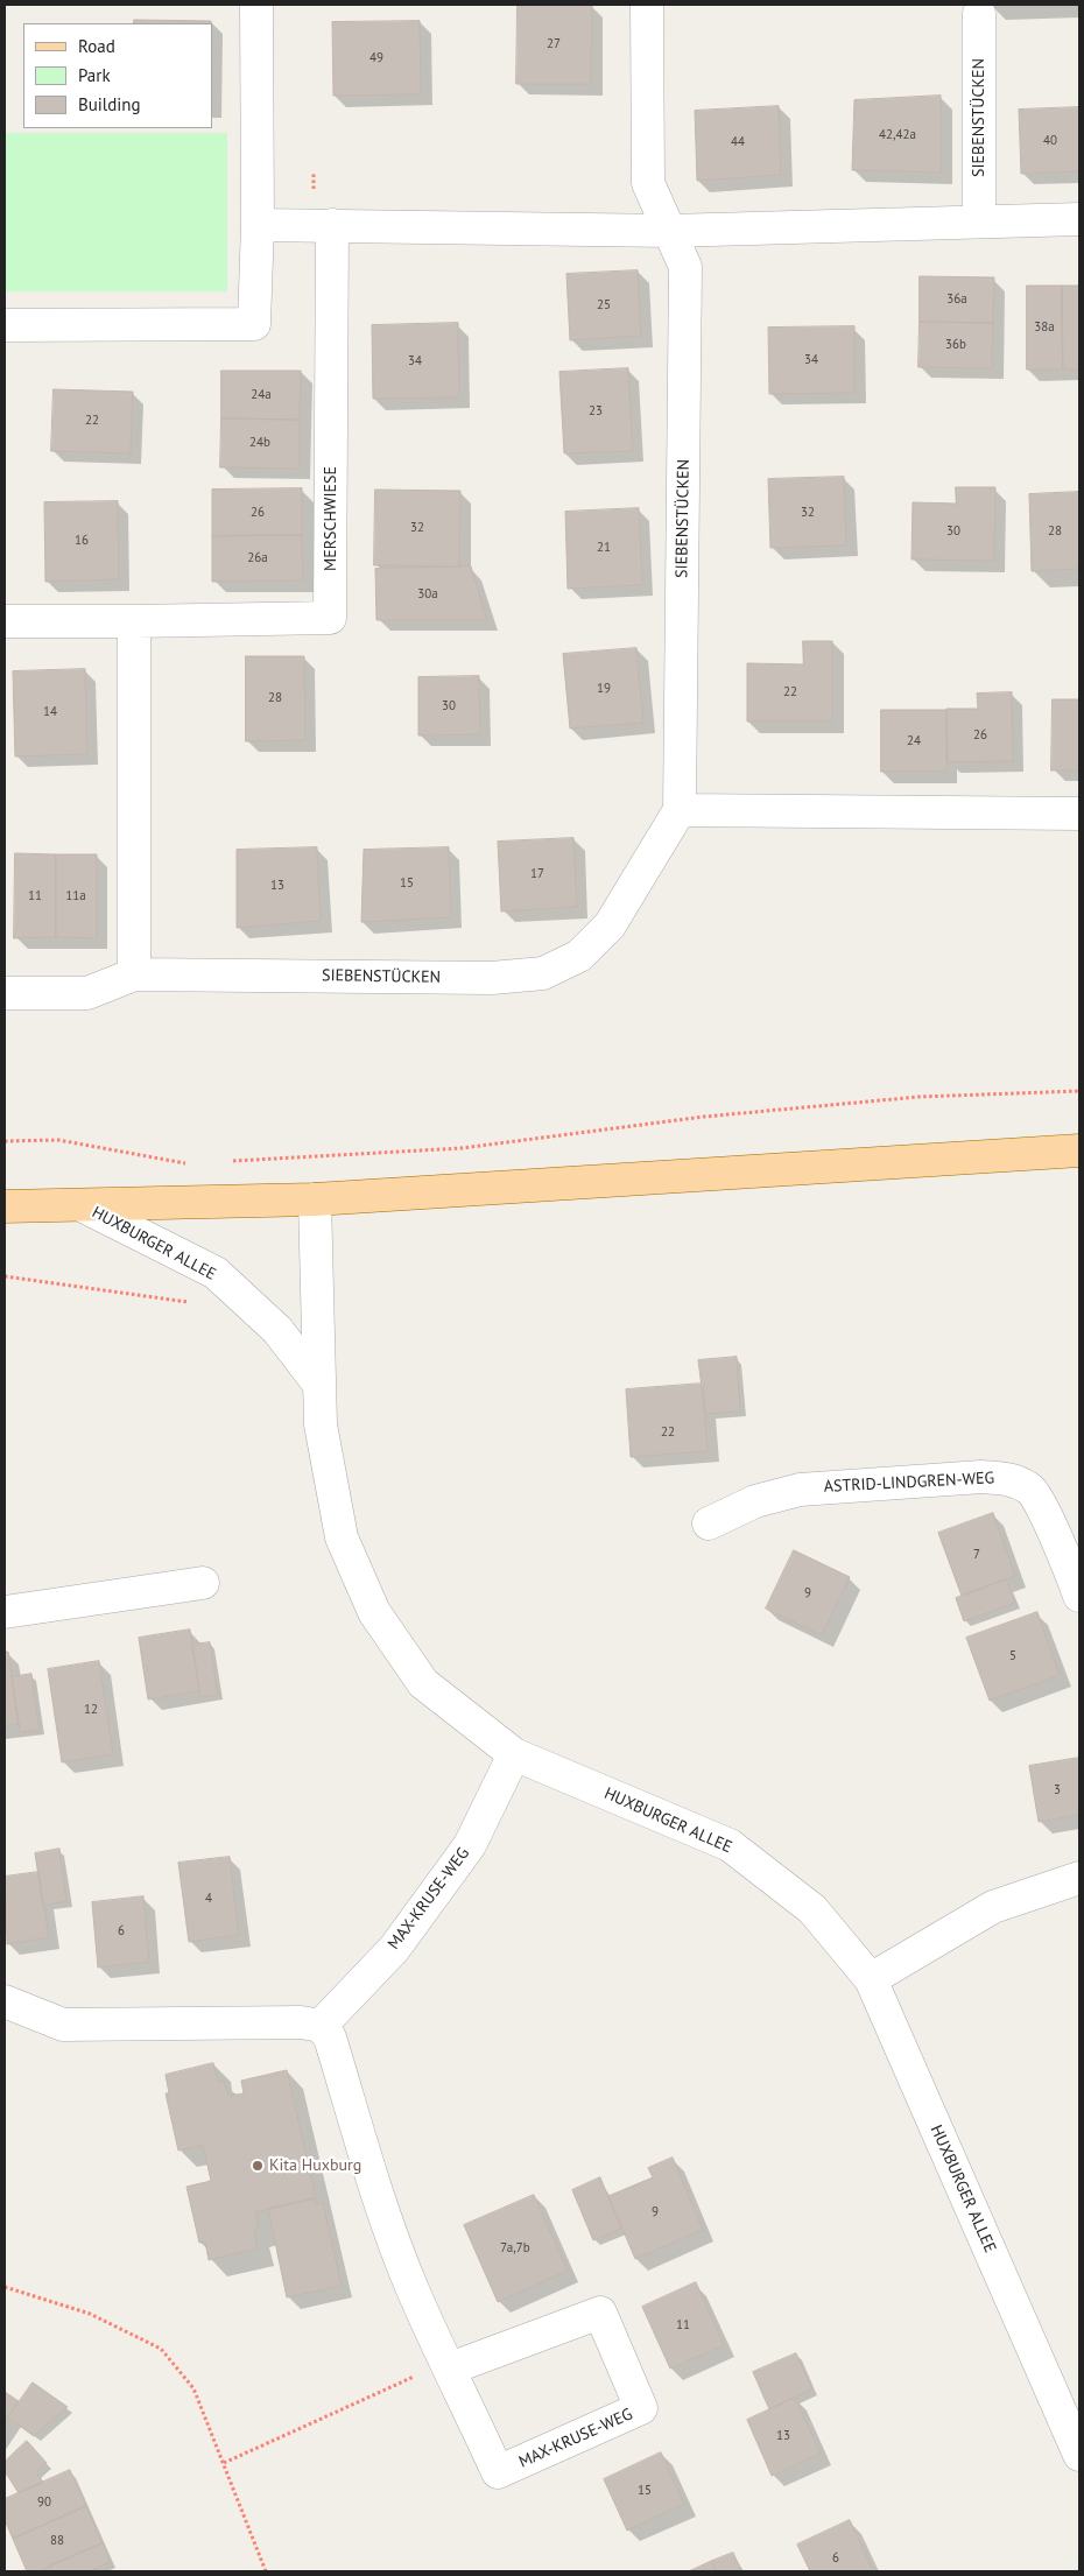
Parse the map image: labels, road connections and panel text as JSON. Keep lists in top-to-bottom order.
{
  "streets": {
    "street": [
      "SIEBENSTÜCKEN",
      "MERSCHWIESE",
      "HUXBURGER ALLEE",
      "ASTRID-LINDGREN-WEG",
      "MAX-KRUSE-WEG"
    ]
  },
  "crossings": [
    ["HUXBURGER ALLEE", "MAX-KRUSE-WEG"]
  ],
  "places": ["Kita Huxburg"],
  "house_numbers": [
    "27",
    "49",
    "42,42a",
    "40",
    "44",
    "36a",
    "25",
    "38a",
    "36b",
    "34",
    "34",
    "24a",
    "23",
    "22",
    "24b",
    "26",
    "32",
    "32",
    "30",
    "28",
    "16",
    "21",
    "26a",
    "30a",
    "19",
    "22",
    "28",
    "30",
    "14",
    "26",
    "24",
    "17",
    "15",
    "13",
    "11",
    "11a",
    "22",
    "7",
    "9",
    "5",
    "12",
    "3",
    "4",
    "6",
    "9",
    "7a,7b",
    "11",
    "13",
    "15",
    "90",
    "88",
    "6"
  ],
  "legend": ["Road", "Park", "Building"]
}
